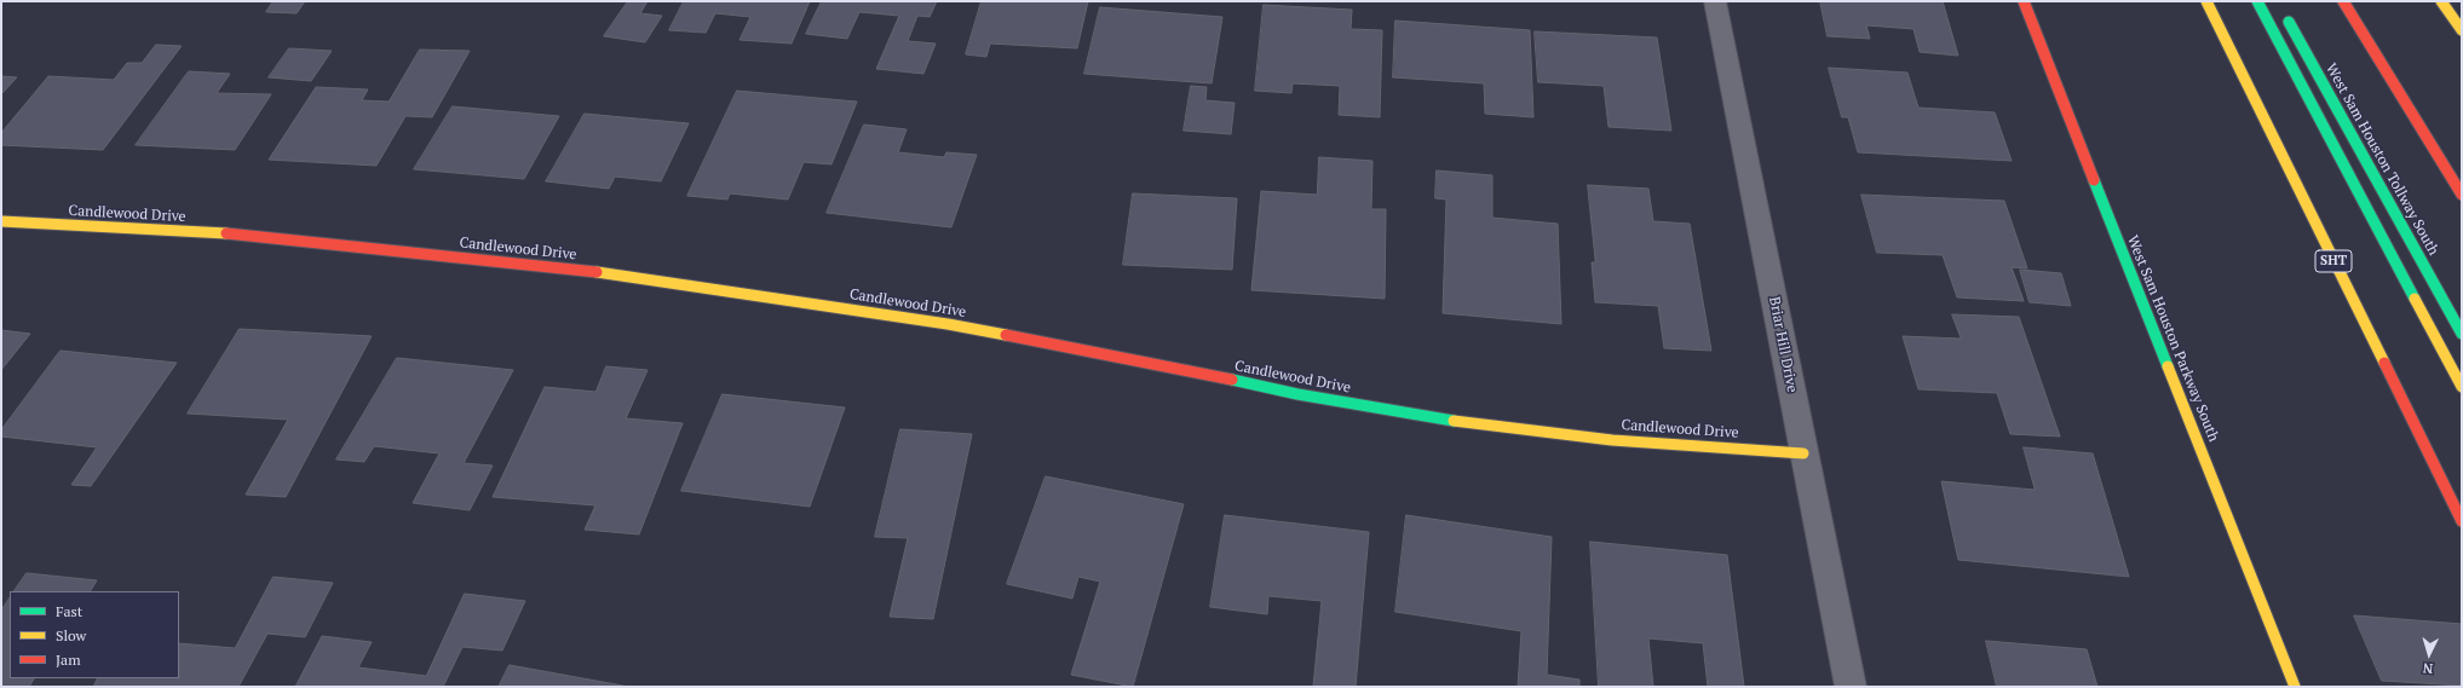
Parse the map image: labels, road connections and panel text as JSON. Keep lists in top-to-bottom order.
{
  "streets": {
    "main road": [
      "West Sam Houston Tollway South",
      "Candlewood Drive",
      "SHT",
      "West Sam Houston Parkway South"
    ],
    "street": ["Briar Hill Drive"]
  },
  "crossings": [
    ["Candlewood Drive", "Briar Hill Drive"]
  ],
  "legend": ["Fast", "Slow", "Jam"],
  "north": "bottom"
}
